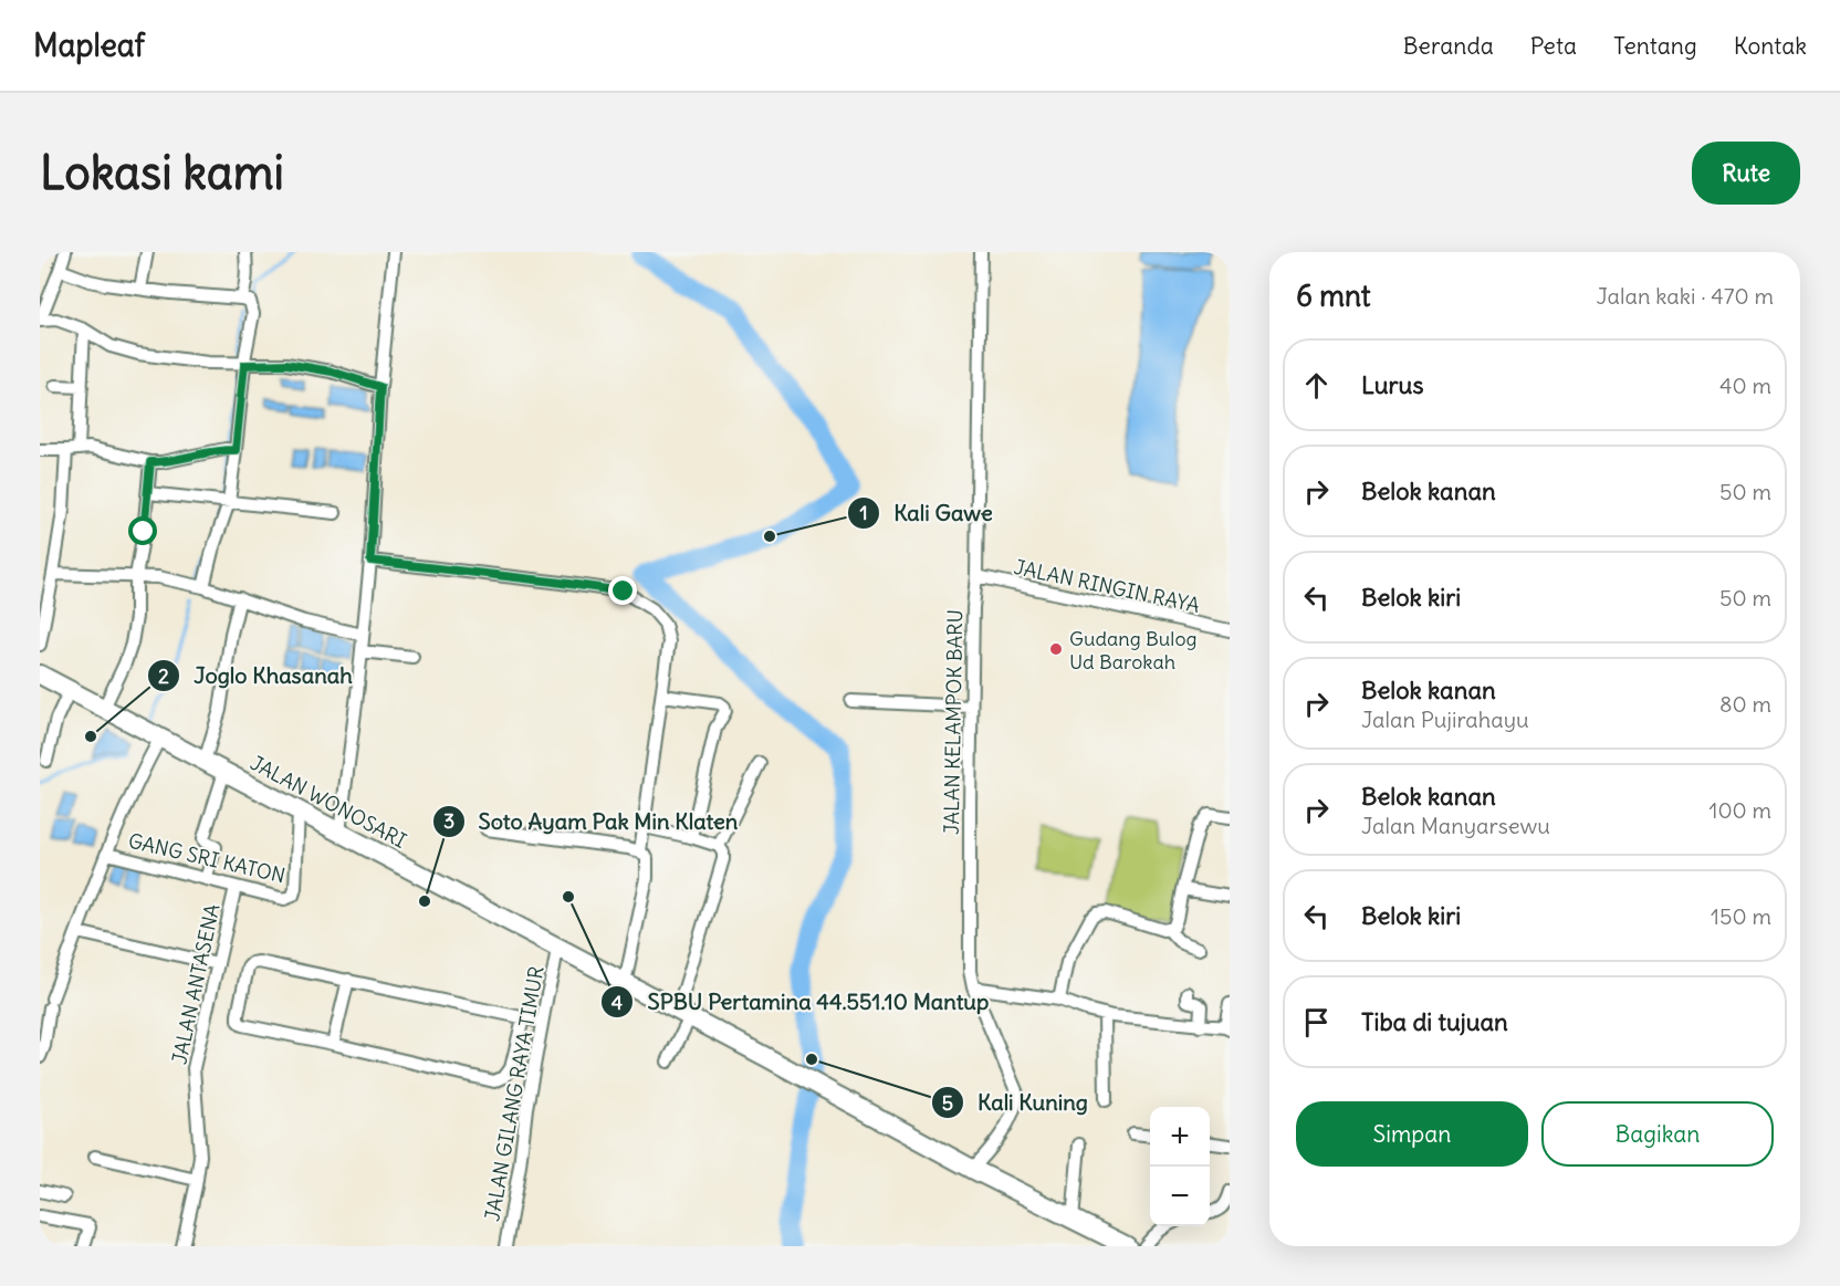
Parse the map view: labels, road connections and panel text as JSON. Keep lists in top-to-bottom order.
{
  "streets": {
    "highway": ["JALAN WONOSARI"],
    "street": [
      "JALAN RINGIN RAYA",
      "JALAN KELAMPOK BARU",
      "GANG SRI KATON",
      "JALAN ANTASENA",
      "JALAN GILANG RAYA TIMUR"
    ]
  },
  "crossings": [
    ["JALAN RINGIN RAYA", "JALAN KELAMPOK BARU"],
    ["JALAN KELAMPOK BARU", "JALAN WONOSARI"],
    ["JALAN WONOSARI", "GANG SRI KATON"],
    ["JALAN WONOSARI", "JALAN GILANG RAYA TIMUR"],
    ["GANG SRI KATON", "JALAN ANTASENA"]
  ],
  "places": [
    "Kali Gawe",
    "Gudang Bulog Ud Barokah",
    "Joglo Khasanah",
    "SPBU Pertamina 44.551.10 Mantup",
    "Soto Ayam Pak Min Klaten",
    "Kali Kuning"
  ],
  "page": {
    "header": "Mapleaf",
    "nav": [
      "Beranda",
      "Peta",
      "Tentang",
      "Kontak"
    ],
    "buttons": [
      "Rute",
      ["Simpan", "Bagikan"]
    ],
    "title": "Lokasi kami",
    "heading": ["6 mnt", "Jalan kaki · 470 m"],
    "list": [
      ["Lurus", "40 m"],
      ["Belok kanan", "50 m"],
      ["Belok kiri", "50 m"],
      ["Belok kanan", "Jalan Pujirahayu", "80 m"],
      ["Belok kanan", "Jalan Manyarsewu", "100 m"],
      ["Belok kiri", "150 m"],
      "Tiba di tujuan"
    ],
    "map_buttons": ["+", "−"]
  }
}
